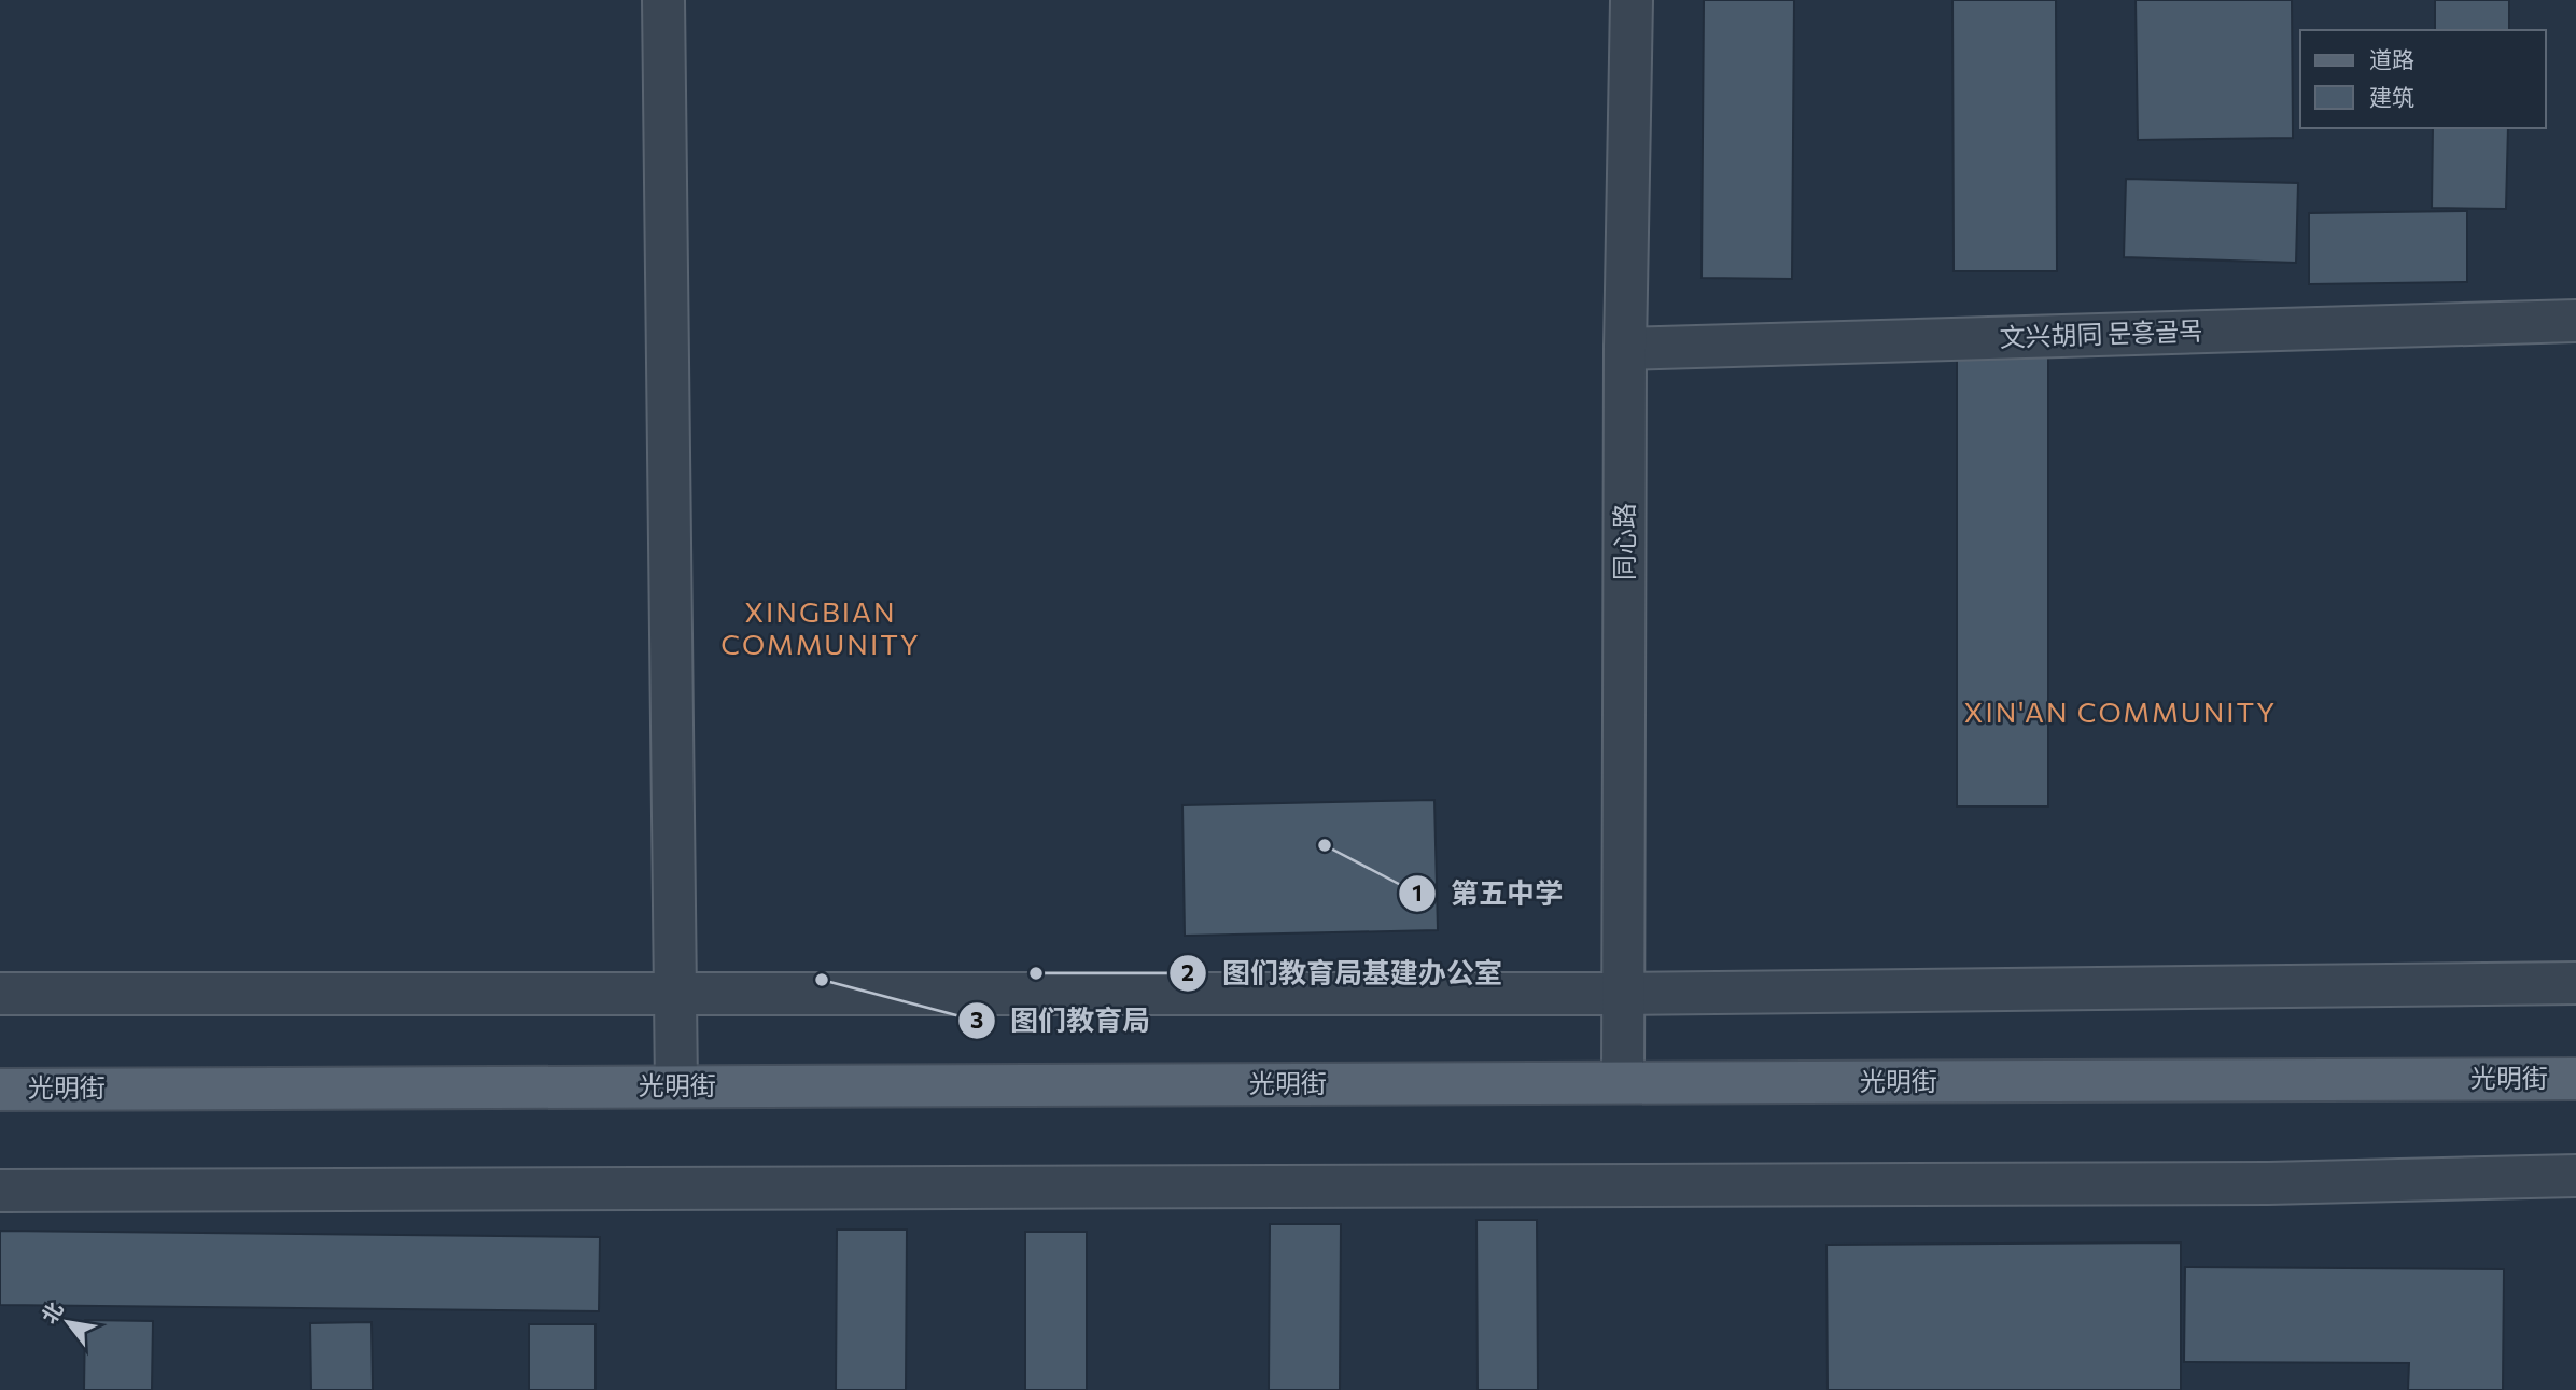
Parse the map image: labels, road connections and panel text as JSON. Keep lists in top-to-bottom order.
{
  "streets": {
    "main road": ["光明街"],
    "street": ["文兴胡同 문흥골목", "同心路"]
  },
  "crossings": [
    ["文兴胡同 문흥골목", "同心路"],
    ["同心路", "光明街"]
  ],
  "districts": ["XINGBIAN COMMUNITY", "XIN'AN COMMUNITY"],
  "places": ["第五中学", "图们教育局基建办公室", "图们教育局"],
  "legend": ["道路", "建筑"],
  "north": "top left"
}
